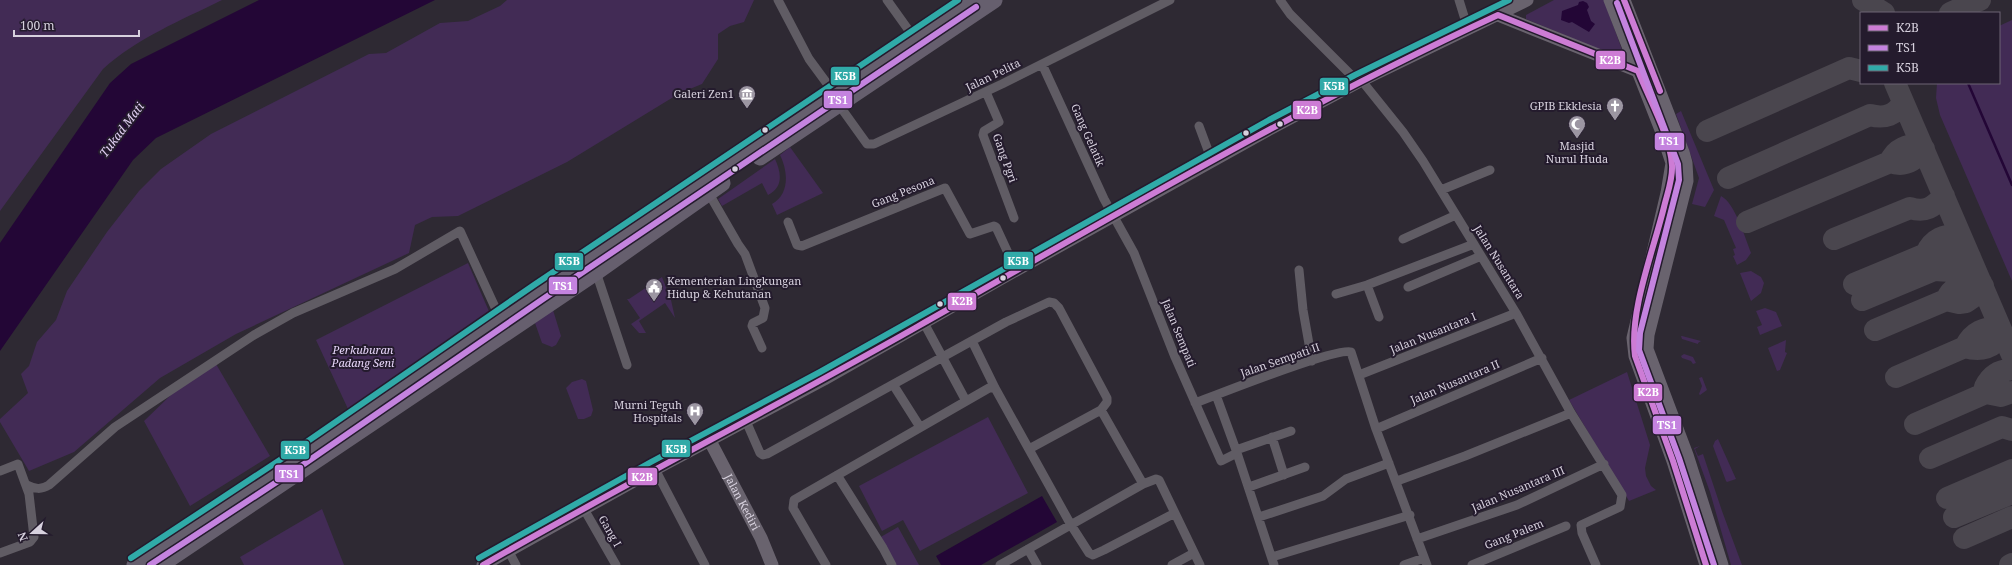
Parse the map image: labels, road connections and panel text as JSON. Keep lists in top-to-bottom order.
{
  "streets": {
    "main road": ["Jalan Kediri"],
    "street": [
      "Jalan Pelita",
      "Gang Gelatik",
      "Gang Pgri",
      "Gang Pesona",
      "Jalan Nusantara",
      "Jalan Sempati",
      "Jalan Nusantara I",
      "Jalan Sempati II",
      "Jalan Nusantara II",
      "Jalan Nusantara III",
      "Gang I",
      "Gang Palem"
    ]
  },
  "crossings": [
    ["Jalan Pelita", "Gang Gelatik"],
    ["Jalan Pelita", "Gang Pgri"],
    ["Gang Gelatik", "Jalan Sempati"],
    ["Jalan Nusantara", "Jalan Nusantara I"],
    ["Jalan Nusantara", "Jalan Nusantara II"],
    ["Jalan Nusantara", "Jalan Nusantara III"],
    ["Jalan Sempati", "Jalan Sempati II"],
    ["Jalan Nusantara I", "Jalan Sempati II"]
  ],
  "water": ["Tukad Mati"],
  "parks": ["Perkuburan Padang Seni"],
  "places": {
    "museum": ["Galeri Zen1"],
    "church": ["GPIB Ekklesia"],
    "mosque": ["Masjid Nurul Huda"],
    "public building": ["Kementerian Lingkungan Hidup & Kehutanan"],
    "hospital": ["Murni Teguh Hospitals"]
  },
  "lines": ["transit line K2B", "transit line K5B", "transit line TS1"],
  "legend": ["K2B", "TS1", "K5B"],
  "scale_bar": "100 m",
  "north": "left"
}
